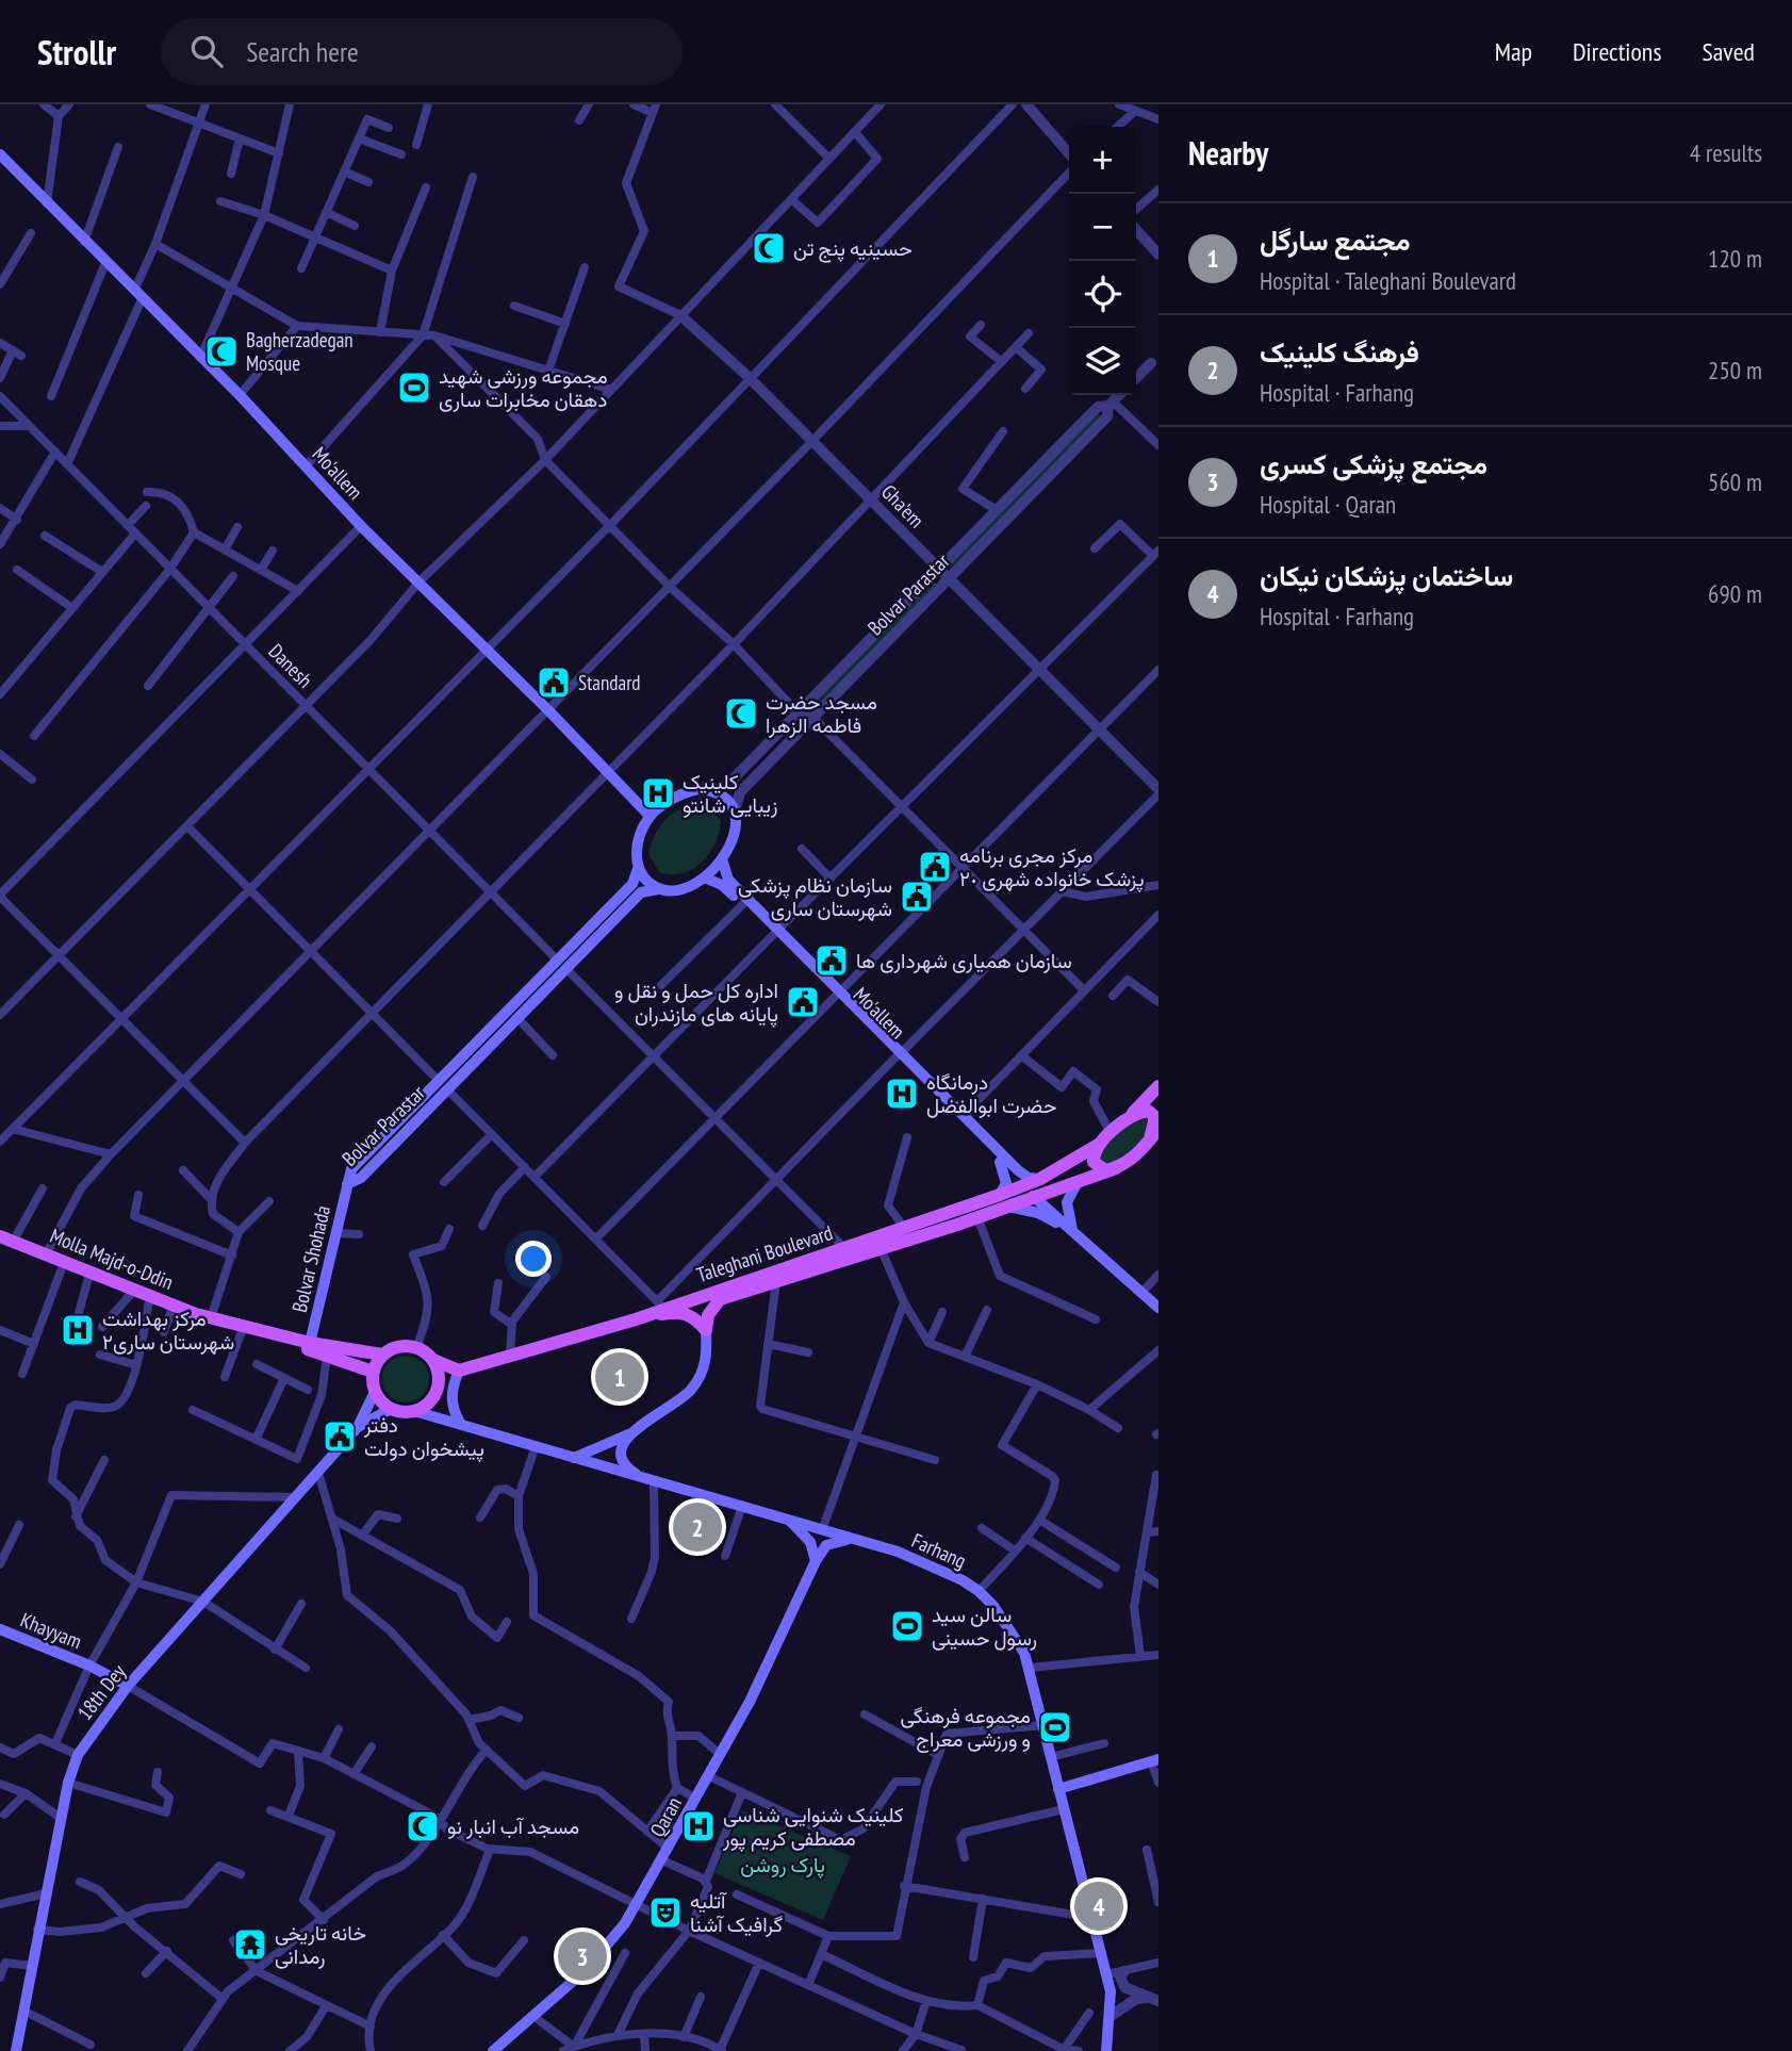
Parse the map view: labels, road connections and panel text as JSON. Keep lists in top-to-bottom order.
{
  "streets": {
    "main road": [
      "Mo'allem",
      "Bolvar Parastar",
      "Taleghani Boulevard",
      "Molla Majd-o-Ddin",
      "Bolvar Shohada",
      "Farhang",
      "Khayyam",
      "18th Dey",
      "Qaran"
    ],
    "street": ["Gha'em", "Danesh"]
  },
  "crossings": [
    ["Mo'allem", "Bolvar Parastar"],
    ["Mo'allem", "Taleghani Boulevard"],
    ["Gha'em", "Bolvar Parastar"],
    ["Bolvar Parastar", "Danesh"],
    ["Bolvar Parastar", "Bolvar Shohada"],
    ["Molla Majd-o-Ddin", "Bolvar Shohada"],
    ["Molla Majd-o-Ddin", "Farhang"],
    ["Khayyam", "18th Dey"]
  ],
  "parks": ["پارک روشن"],
  "places": {
    "mosque": [
      "حسینیه پنج تن",
      "Bagherzadegan Mosque",
      "مسجد حضرت فاطمه الزهرا",
      "مسجد آب انبار نو"
    ],
    "sports": ["مجموعه ورزشی شهید دهقان مخابرات ساری", "سالن سید رسول حسینی", "مجموعه فرهنگی و ورزشی معراج"],
    "public building": [
      "Standard",
      "مرکز مجری برنامه پزشک خانواده شهری ٢٠",
      "سازمان نظام پزشکی شهرستان ساری",
      "سازمان همیاری شهرداری ها",
      "اداره کل حمل و نقل و پایانه های مازندران",
      "دفتر پیشخوان دولت"
    ],
    "hospital": [
      "کلینیک زیبایی شانتو",
      "درمانگاه حضرت ابوالفضل",
      "مرکز بهداشت شهرستان ساری٢",
      "کلینیک شنوایی شناسی مصطفی کریم پور"
    ],
    "theatre": ["آتلیه گرافیک آشنا"],
    "temple": ["خانه تاریخی رمدانی"]
  },
  "page": {
    "header": "Strollr",
    "search": "Search here",
    "nav": ["Map", "Directions", "Saved"],
    "heading": ["Nearby", "4 results"],
    "map_buttons": ["+", "−"],
    "list": [
      {
        "mark": "1",
        "name": "مجتمع سارگل",
        "note": "Hospital · Taleghani Boulevard",
        "value": "120 m"
      },
      {
        "mark": "2",
        "name": "فرهنگ کلینیک",
        "note": "Hospital · Farhang",
        "value": "250 m"
      },
      {
        "mark": "3",
        "name": "مجتمع پزشکی کسری",
        "note": "Hospital · Qaran",
        "value": "560 m"
      },
      {
        "mark": "4",
        "name": "ساختمان پزشکان نیکان",
        "note": "Hospital · Farhang",
        "value": "690 m"
      }
    ],
    "pins": [
      "1",
      "2",
      "4",
      "3"
    ]
  }
}
